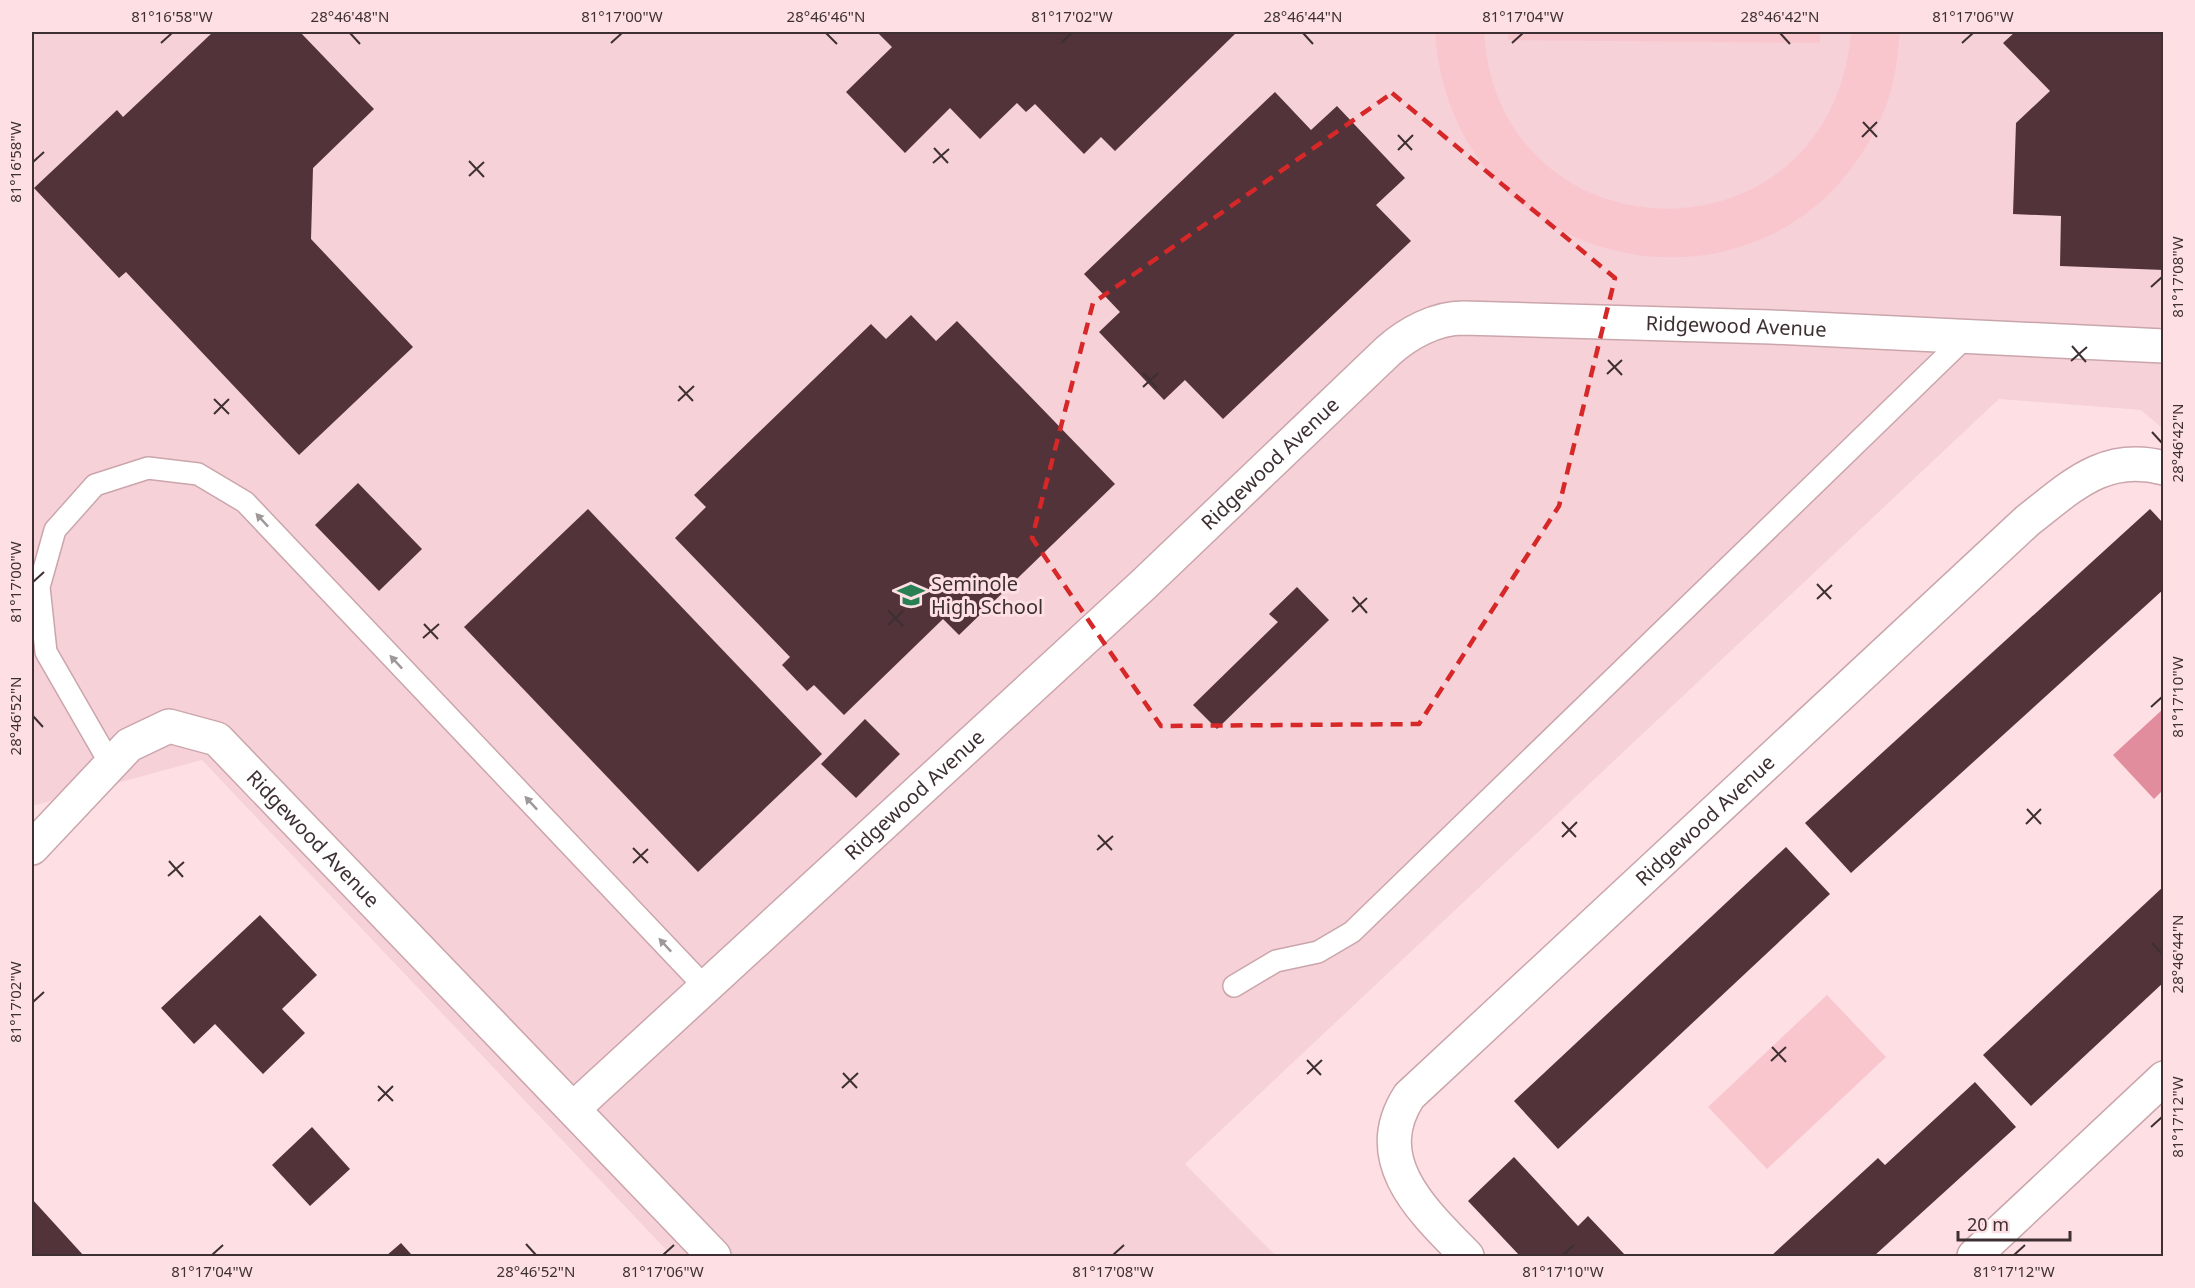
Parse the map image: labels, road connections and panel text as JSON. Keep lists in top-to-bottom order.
{
  "streets": {
    "street": ["Ridgewood Avenue"]
  },
  "places": {
    "school or university": ["Seminole High School"]
  },
  "scale_bar": "20 m",
  "coordinates": [
    "81°16'58\"W",
    "28°46'48\"N",
    "81°17'00\"W",
    "28°46'46\"N",
    "81°17'02\"W",
    "28°46'44\"N",
    "81°17'04\"W",
    "28°46'42\"N",
    "81°17'06\"W",
    "81°17'08\"W",
    "81°17'10\"W",
    "28°46'52\"N",
    "81°17'12\"W"
  ]
}
